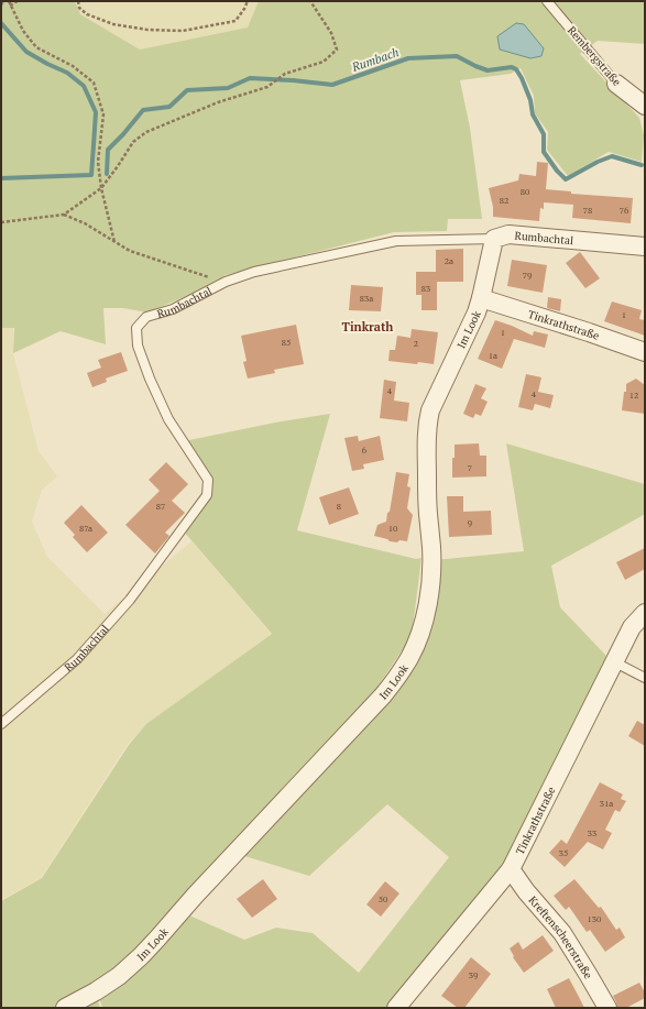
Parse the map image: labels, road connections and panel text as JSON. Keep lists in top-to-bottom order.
{
  "streets": {
    "street": [
      "Rembergstraße",
      "Rumbachtal",
      "Tinkrathstraße",
      "Im Look",
      "Kreftenscheerstraße"
    ]
  },
  "crossings": [
    ["Rumbachtal", "Im Look"],
    ["Tinkrathstraße", "Im Look"],
    ["Tinkrathstraße", "Kreftenscheerstraße"]
  ],
  "districts": ["Tinkrath"],
  "water": ["Rumbach"],
  "house_numbers": [
    "80",
    "82",
    "78",
    "76",
    "2a",
    "79",
    "83",
    "83a",
    "1",
    "1",
    "85",
    "2",
    "1a",
    "4",
    "4",
    "12",
    "6",
    "7",
    "87",
    "8",
    "9",
    "87a",
    "10",
    "31a",
    "33",
    "35",
    "50",
    "130",
    "39"
  ]
}
